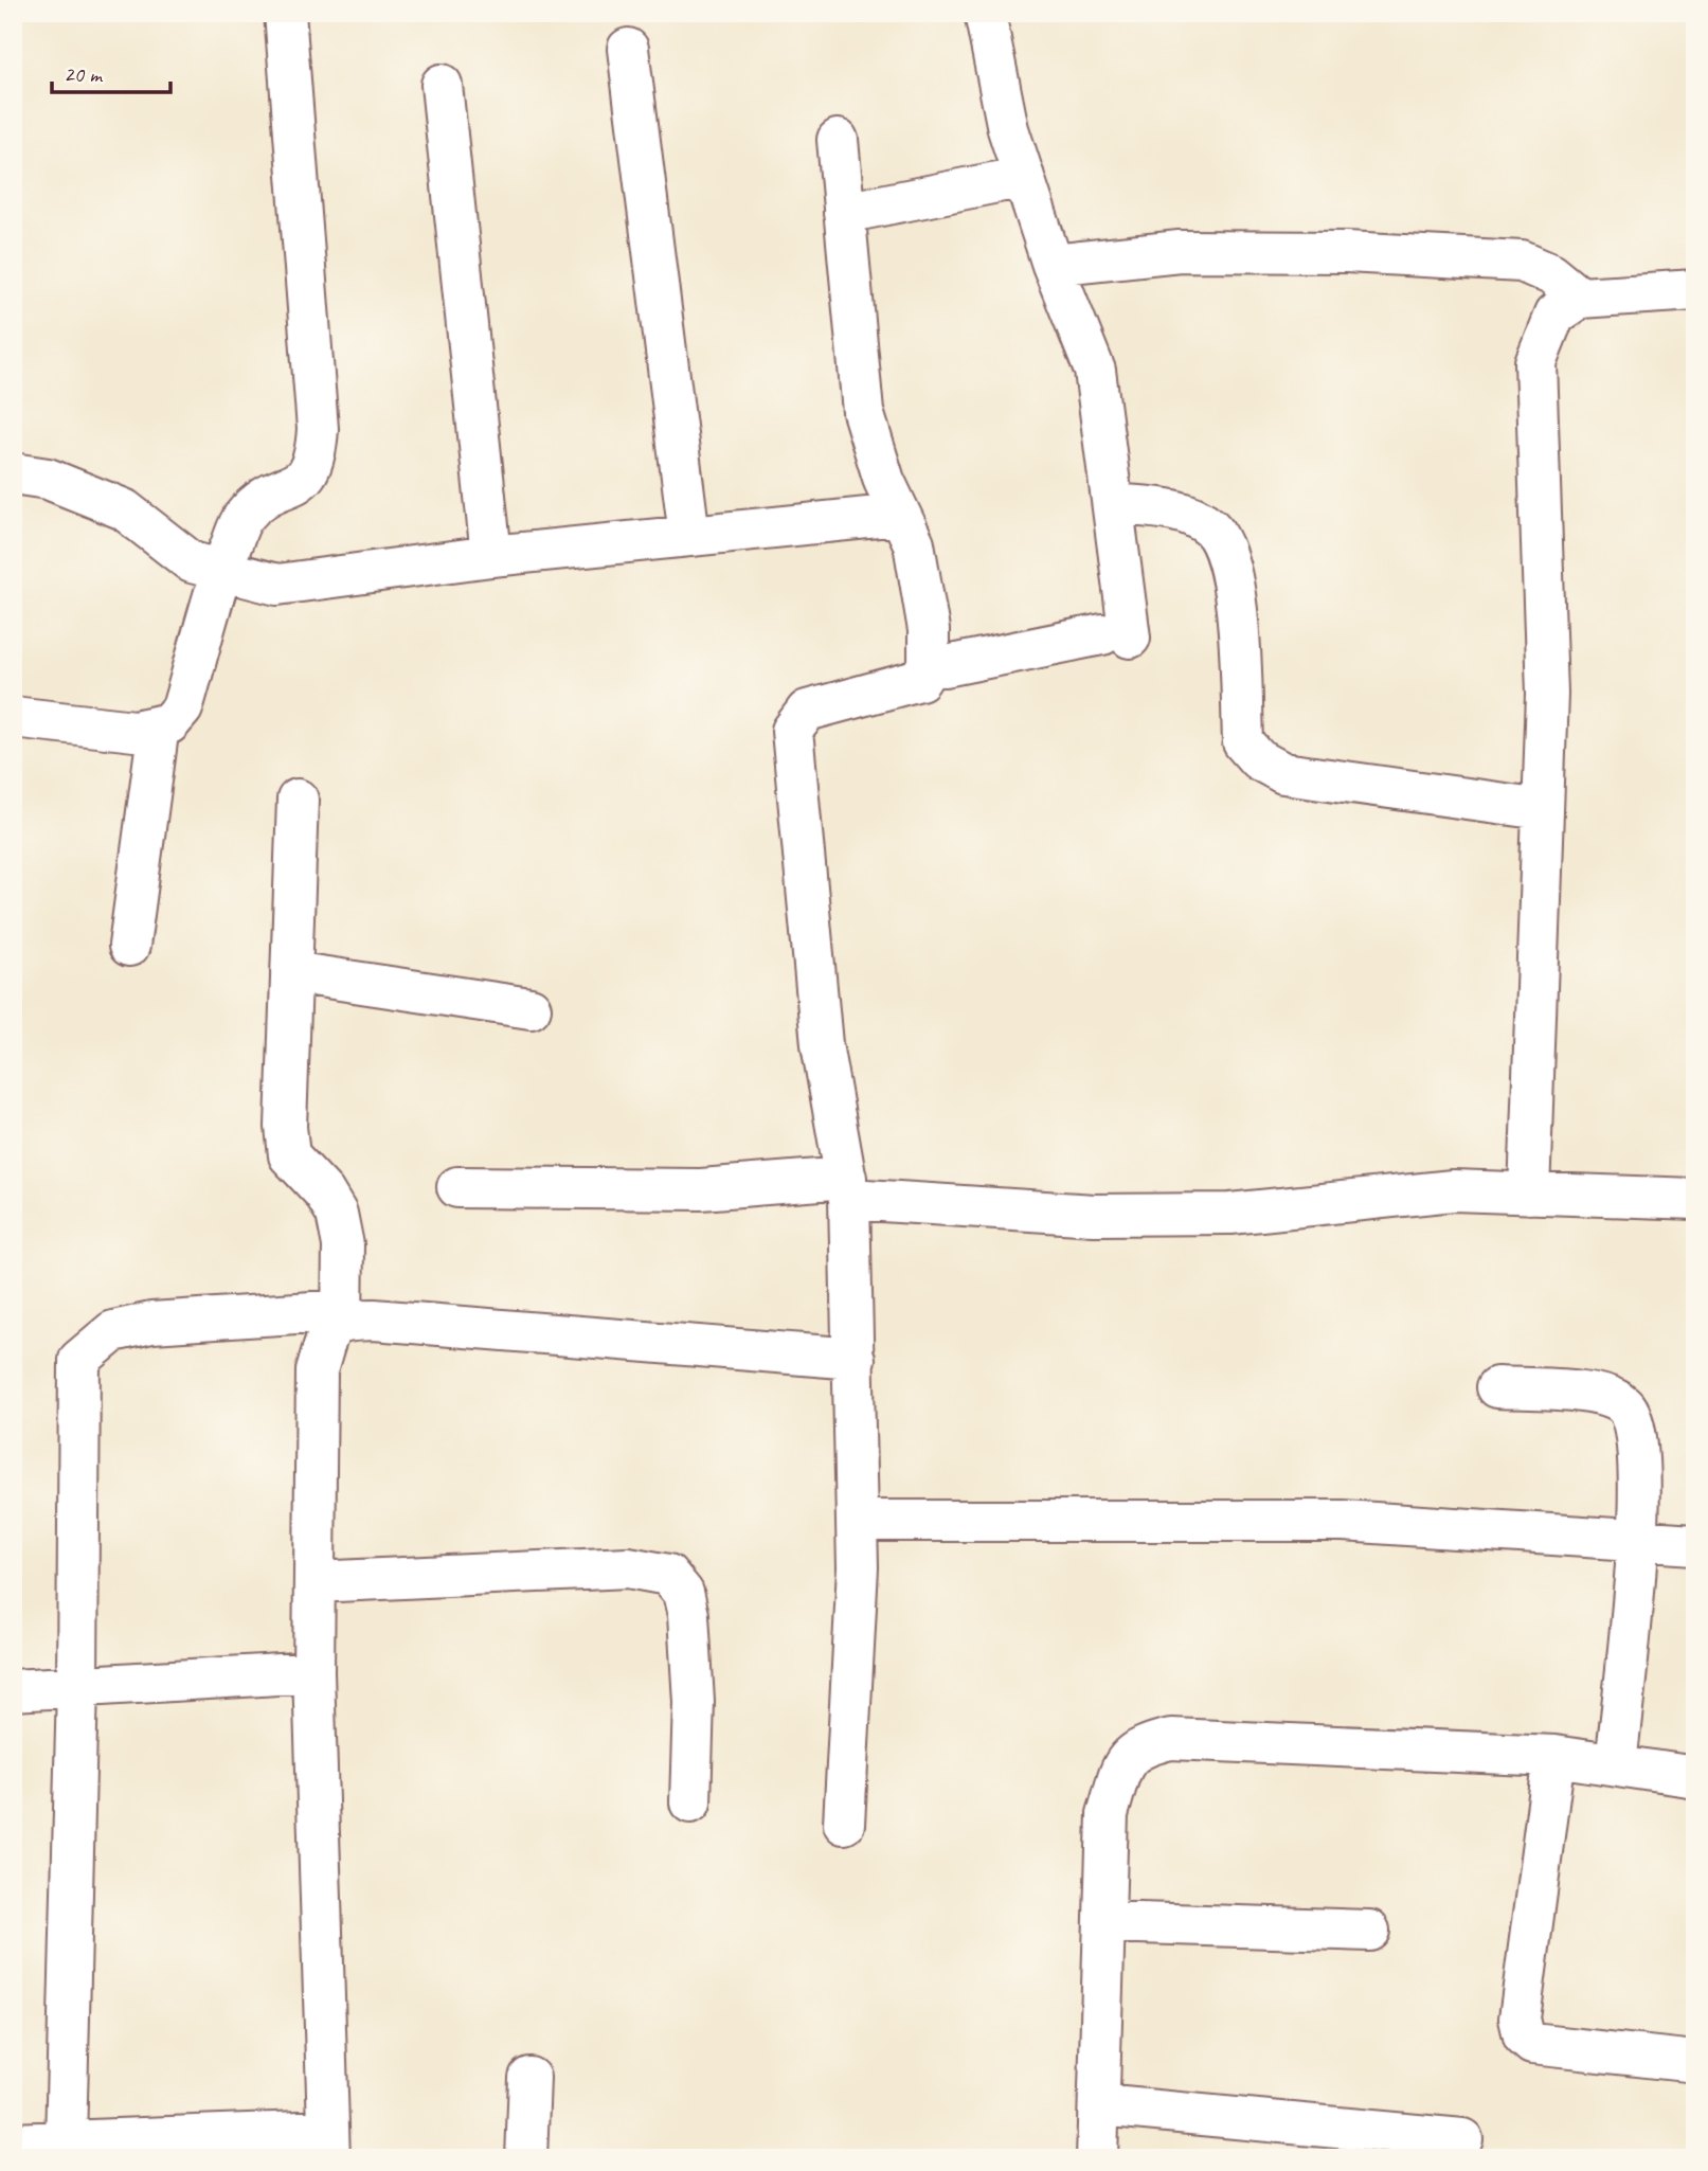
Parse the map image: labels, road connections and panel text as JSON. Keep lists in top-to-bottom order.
{
  "scale_bar": "20 m"
}
